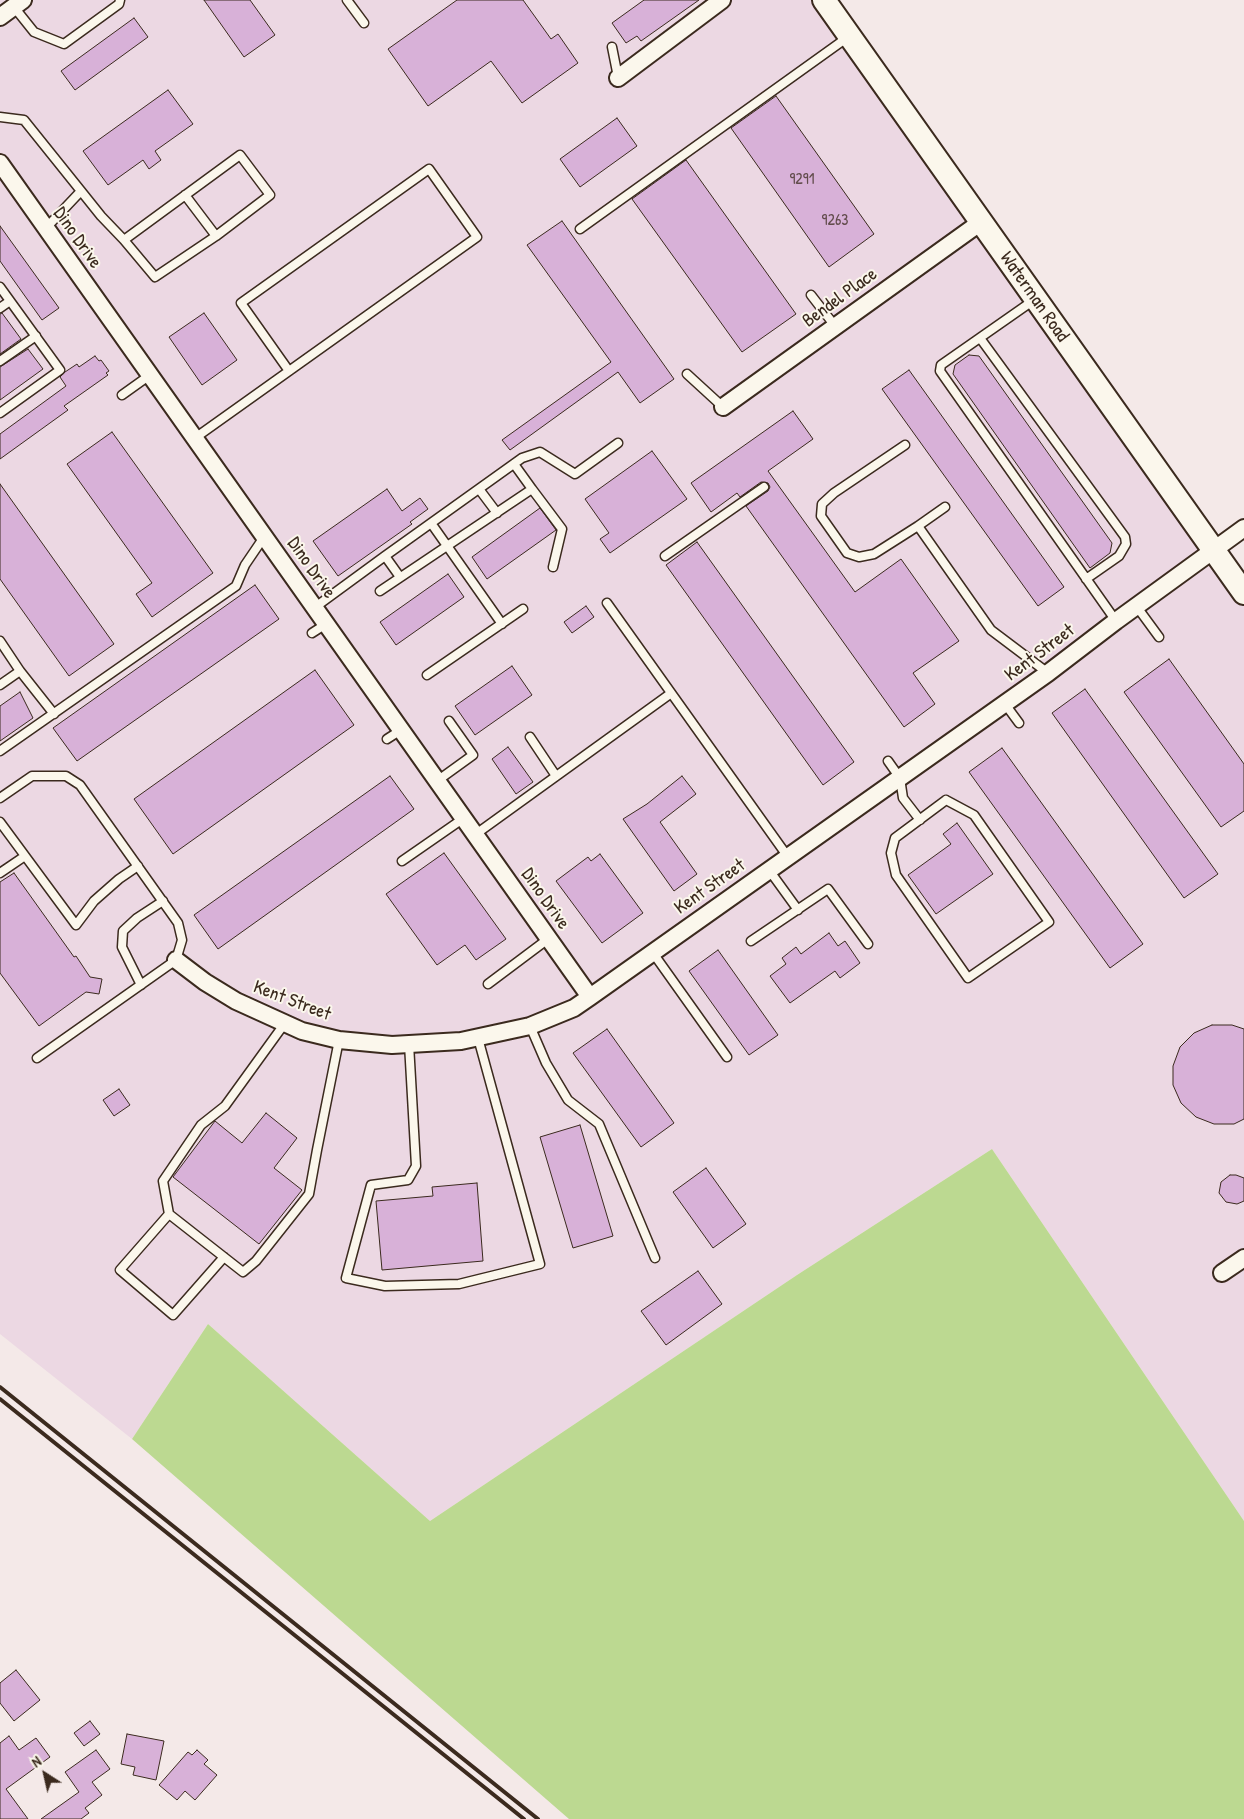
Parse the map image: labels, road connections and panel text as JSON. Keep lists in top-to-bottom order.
{
  "streets": {
    "main road": ["Waterman Road"],
    "street": ["Dino Drive", "Bendel Place", "Kent Street"]
  },
  "crossings": [
    ["Dino Drive", "Kent Street"],
    ["Waterman Road", "Bendel Place"],
    ["Waterman Road", "Kent Street"]
  ],
  "house_numbers": ["9291", "9263"],
  "north": "top left"
}
